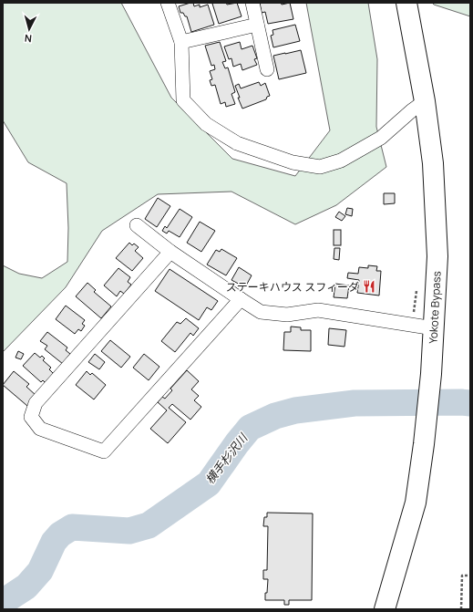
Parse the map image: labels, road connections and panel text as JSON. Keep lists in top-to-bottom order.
{
  "streets": {
    "highway": ["Yokote Bypass"]
  },
  "water": ["横手杉沢川"],
  "places": {
    "restaurant": ["ステーキハウス スフィーダ"]
  },
  "north": "bottom"
}
